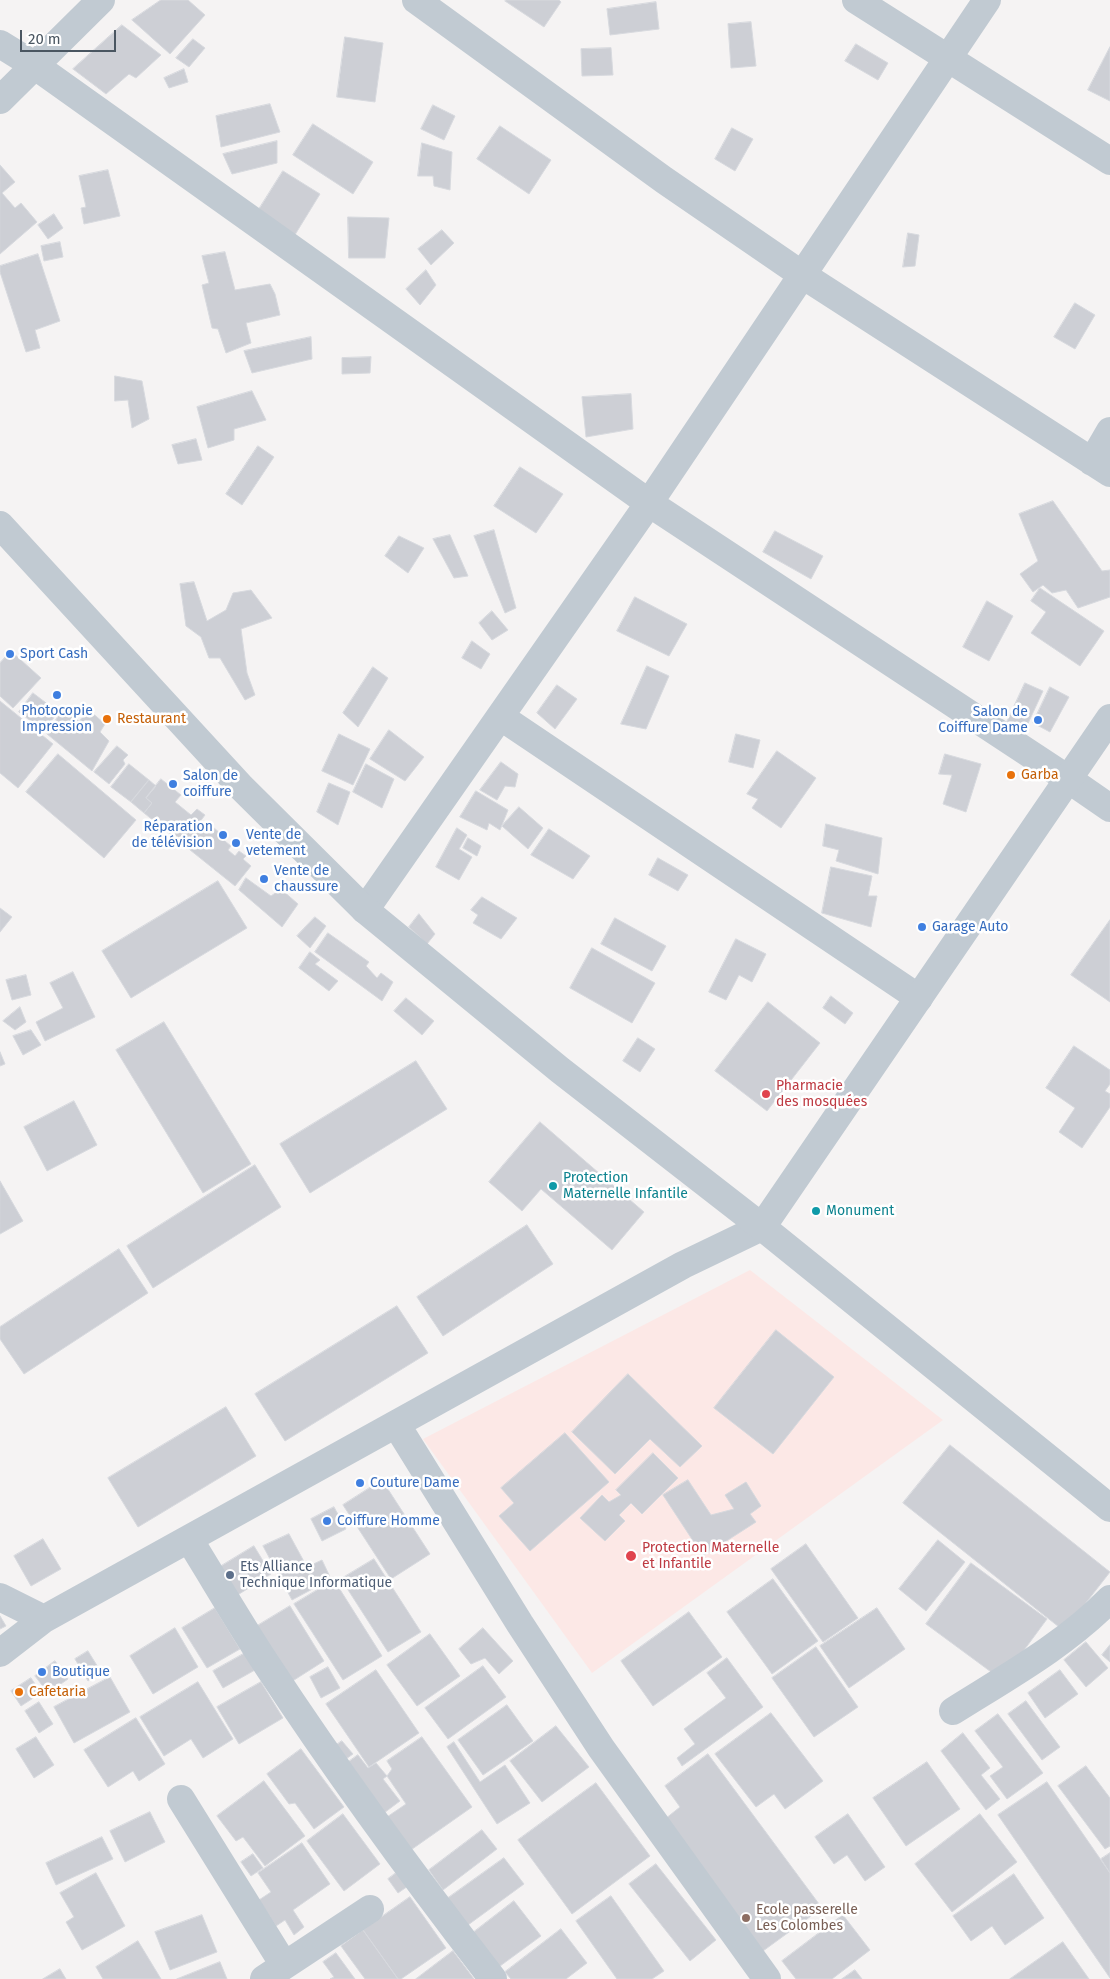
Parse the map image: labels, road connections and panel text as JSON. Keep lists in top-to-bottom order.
{
  "places": [
    "Sport Cash",
    "Photocopie Impression",
    "Restaurant",
    "Salon de Coiffure Dame",
    "Garba",
    "Salon de coiffure",
    "Réparation de télévision",
    "Vente de vetement",
    "Vente de chaussure",
    "Garage Auto",
    "Pharmacie des mosquées",
    "Protection Maternelle Infantile",
    "Monument",
    "Couture Dame",
    "Coiffure Homme",
    "Protection Maternelle et Infantile",
    "Ets Alliance Technique Informatique",
    "Boutique",
    "Cafetaria",
    "Ecole passerelle Les Colombes"
  ],
  "scale_bar": "20 m"
}
